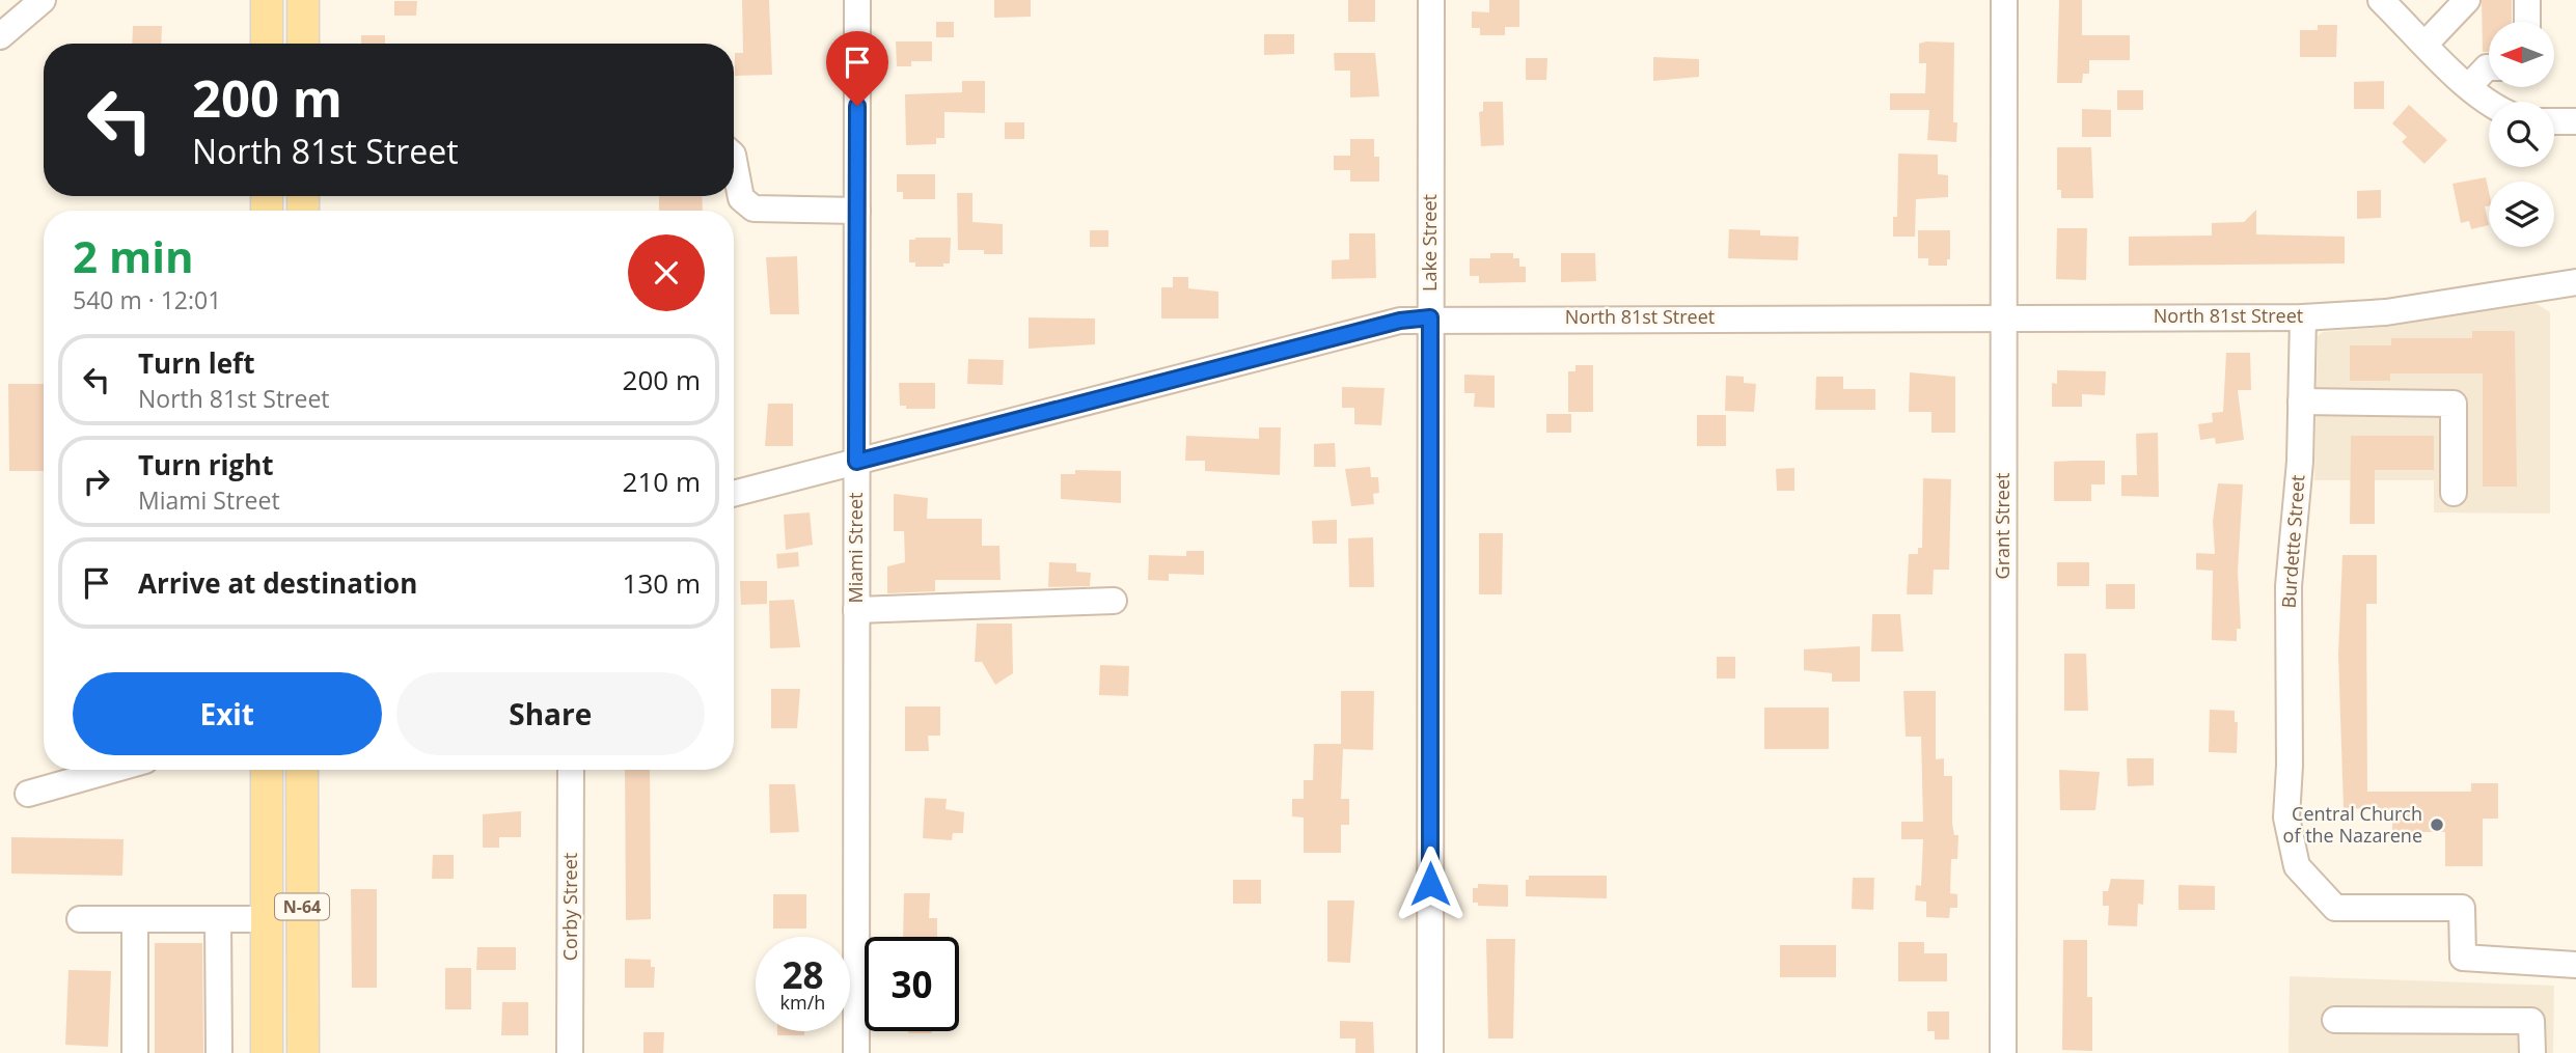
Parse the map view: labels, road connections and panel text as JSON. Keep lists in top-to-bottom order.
{
  "streets": {
    "main road": ["N-64"],
    "street": [
      "Lake Street",
      "North 81st Street",
      "Grant Street",
      "Burdette Street",
      "Miami Street",
      "Corby Street"
    ]
  },
  "crossings": [
    ["Lake Street", "North 81st Street"],
    ["North 81st Street", "Grant Street"],
    ["North 81st Street", "Burdette Street"],
    ["North 81st Street", "Miami Street"]
  ],
  "places": ["Central Church of the Nazarene"],
  "north": "left",
  "page": {
    "turn": ["200 m", "North 81st Street"],
    "heading": ["2 min", "540 m · 12:01"],
    "list": [
      {
        "name": "Turn left",
        "note": "North 81st Street",
        "value": "200 m"
      },
      {
        "name": "Turn right",
        "note": "Miami Street",
        "value": "210 m"
      },
      {
        "name": "Arrive at destination",
        "value": "130 m"
      }
    ],
    "buttons": ["Exit", "Share"],
    "speed": "28 km/h",
    "limit": "30"
  }
}
